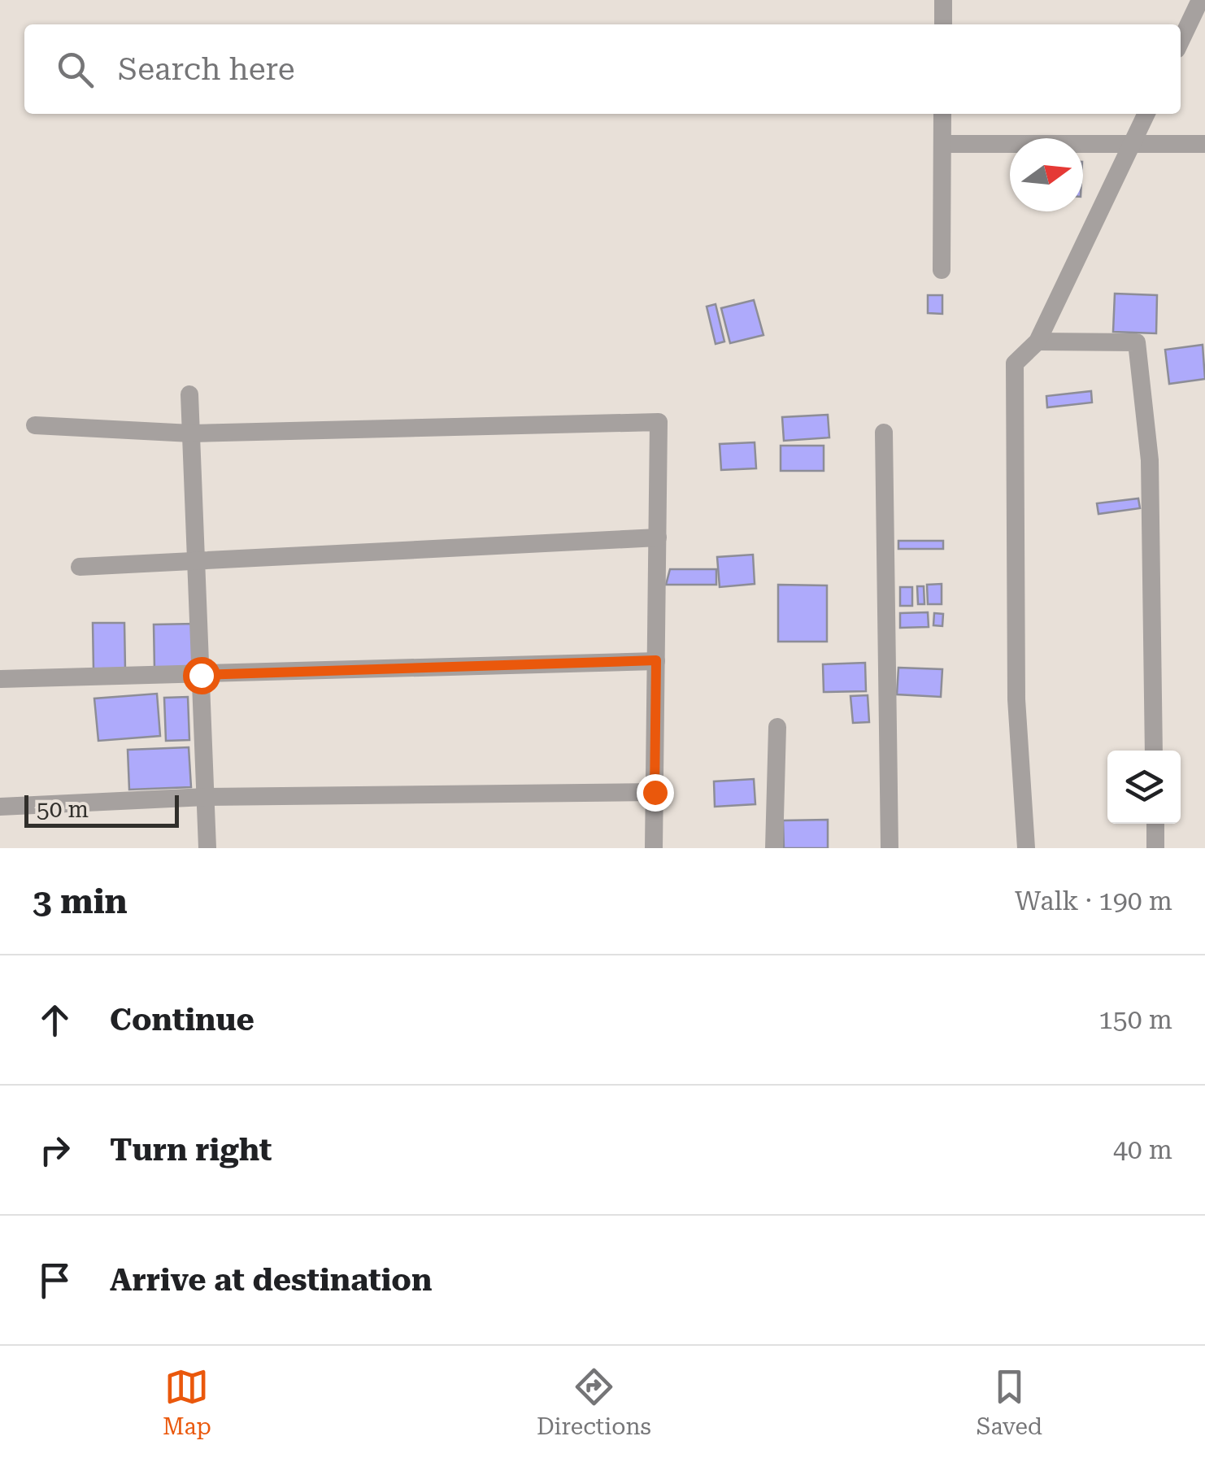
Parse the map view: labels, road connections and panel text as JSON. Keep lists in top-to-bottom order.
{
  "scale_bar": "50 m",
  "north": "right",
  "page": {
    "search": "Search here",
    "scale": "50 m",
    "heading": ["3 min", "Walk · 190 m"],
    "list": [
      ["Continue", "150 m"],
      ["Turn right", "40 m"],
      "Arrive at destination"
    ],
    "nav": ["Map", "Directions", "Saved"]
  }
}
